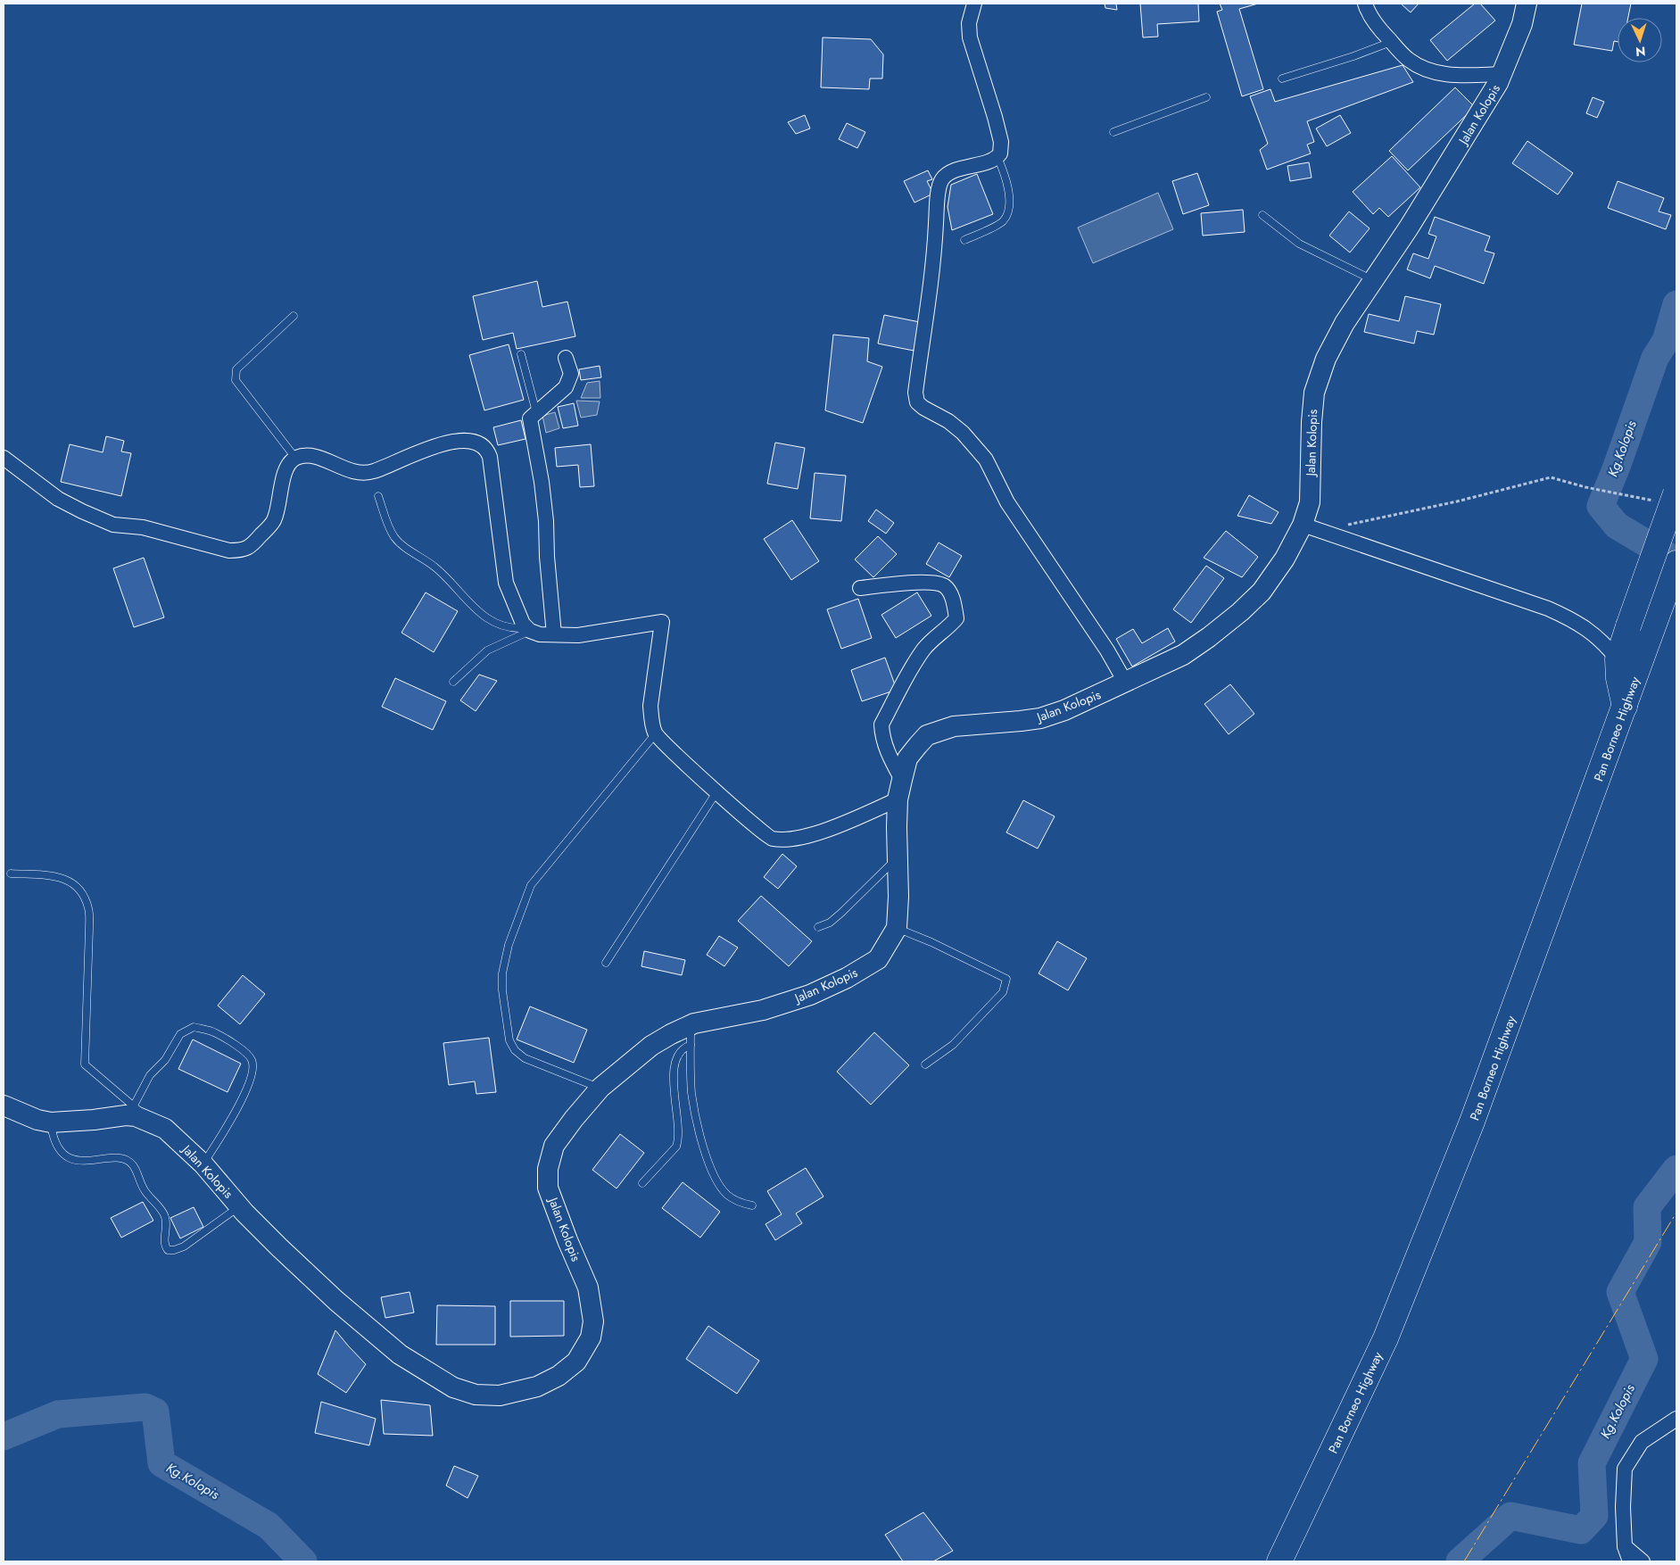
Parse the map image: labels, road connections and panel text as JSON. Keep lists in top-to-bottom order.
{
  "streets": {
    "highway": ["Pan Borneo Highway"],
    "street": ["Jalan Kolopis"]
  },
  "water": ["Kg.Kolopis"],
  "north": "bottom"
}
